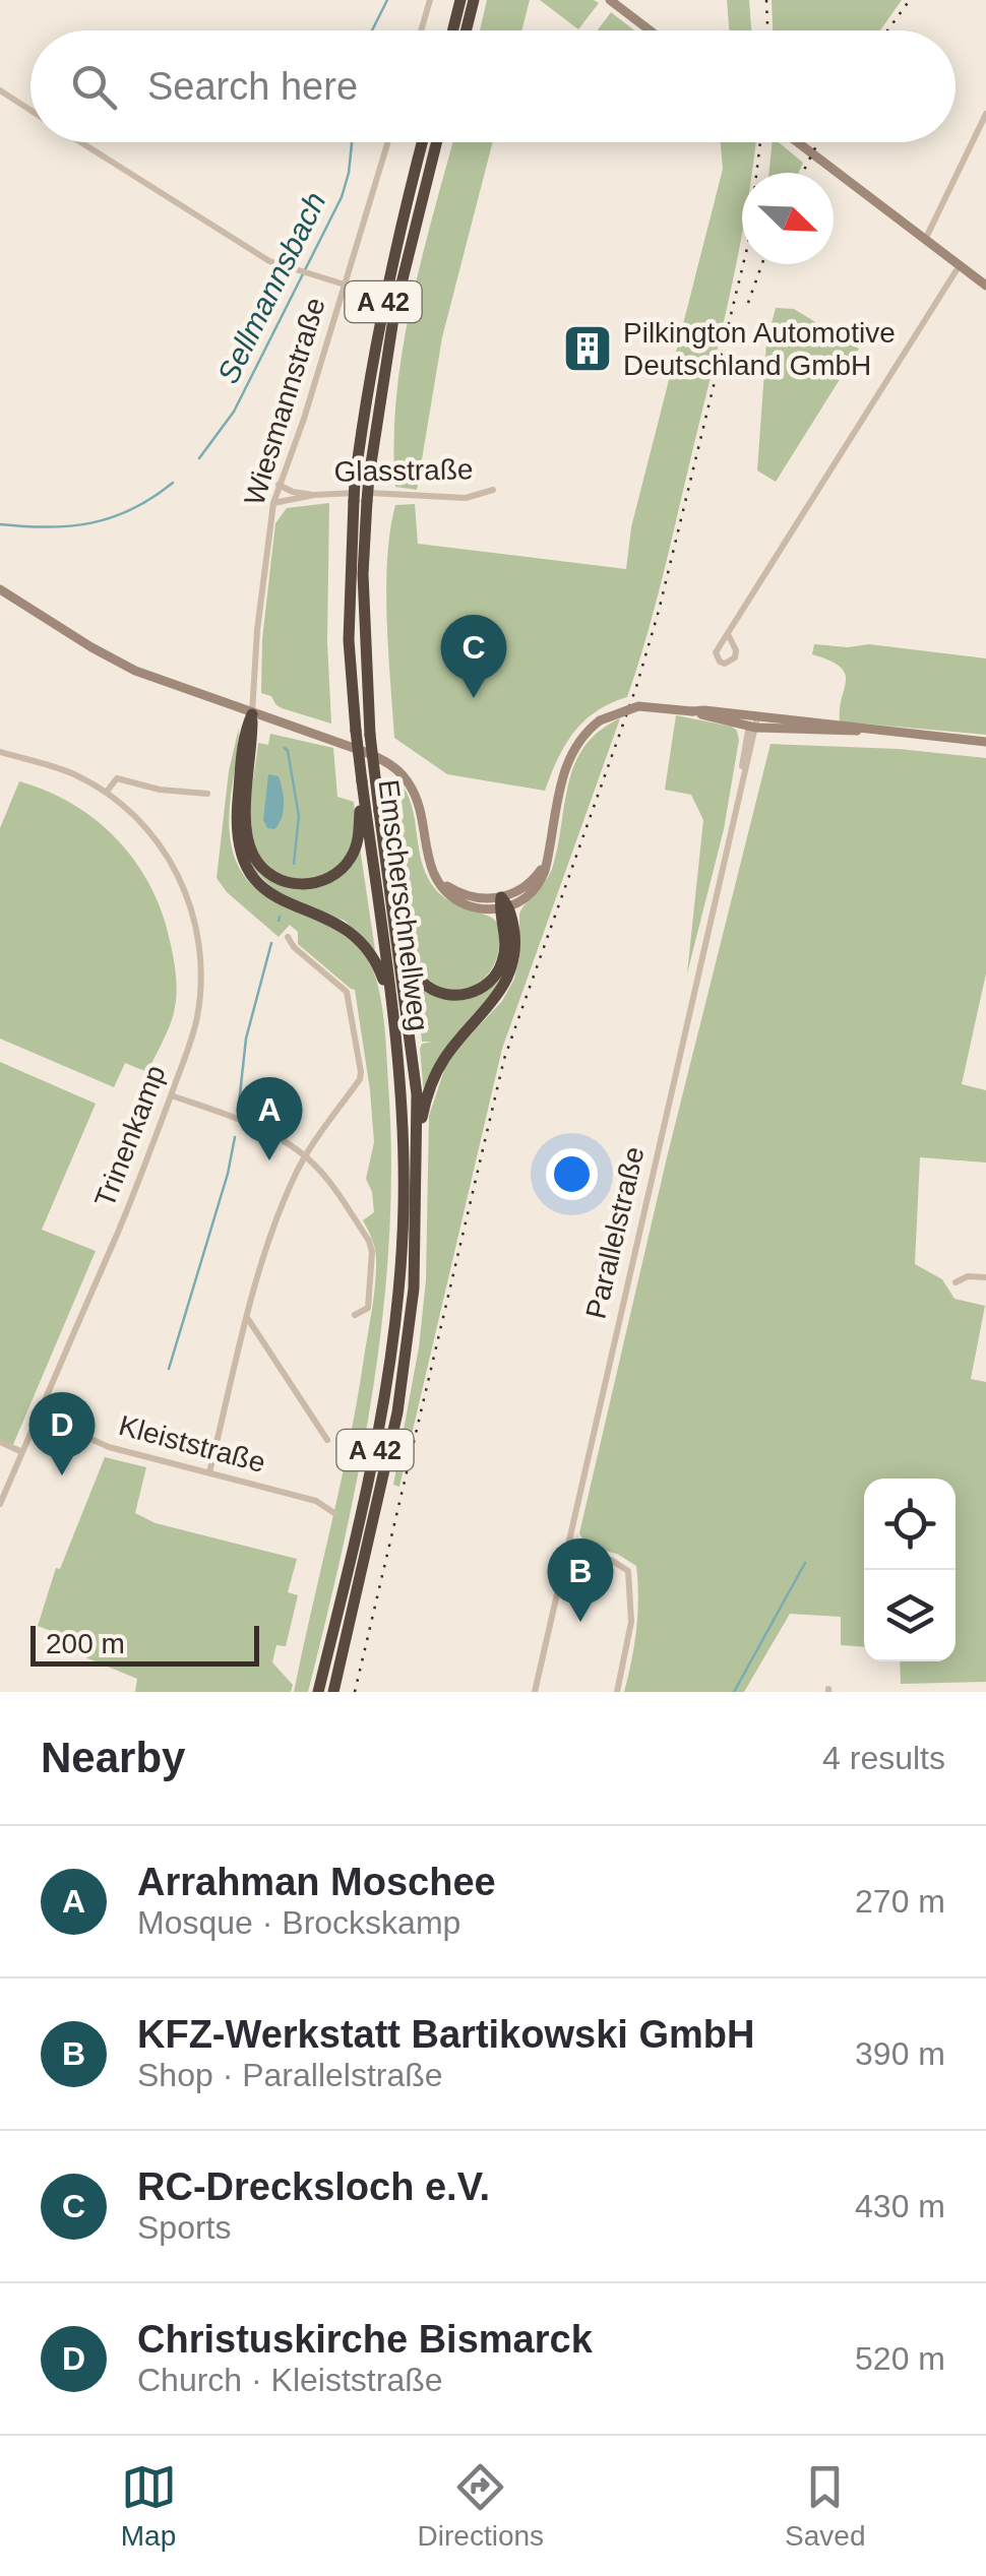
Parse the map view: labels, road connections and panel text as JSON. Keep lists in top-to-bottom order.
{
  "streets": {
    "highway": ["A 42", "Emscherschnellweg"],
    "street": [
      "Wiesmannstraße",
      "Glasstraße",
      "Trinenkamp",
      "Parallelstraße",
      "Kleiststraße"
    ]
  },
  "crossings": [
    ["Wiesmannstraße", "Glasstraße"],
    ["Trinenkamp", "Kleiststraße"]
  ],
  "water": ["Sellmannsbach"],
  "places": {
    "building": ["Pilkington Automotive Deutschland GmbH"]
  },
  "scale_bar": "200 m",
  "north": "bottom right",
  "page": {
    "search": "Search here",
    "pins": [
      "C",
      "A",
      "D",
      "B"
    ],
    "scale": "200 m",
    "heading": ["Nearby", "4 results"],
    "list": [
      {
        "mark": "A",
        "name": "Arrahman Moschee",
        "note": "Mosque · Brockskamp",
        "value": "270 m"
      },
      {
        "mark": "B",
        "name": "KFZ-Werkstatt Bartikowski GmbH",
        "note": "Shop · Parallelstraße",
        "value": "390 m"
      },
      {
        "mark": "C",
        "name": "RC-Drecksloch e.V.",
        "note": "Sports",
        "value": "430 m"
      },
      {
        "mark": "D",
        "name": "Christuskirche Bismarck",
        "note": "Church · Kleiststraße",
        "value": "520 m"
      }
    ],
    "nav": ["Map", "Directions", "Saved"]
  }
}
